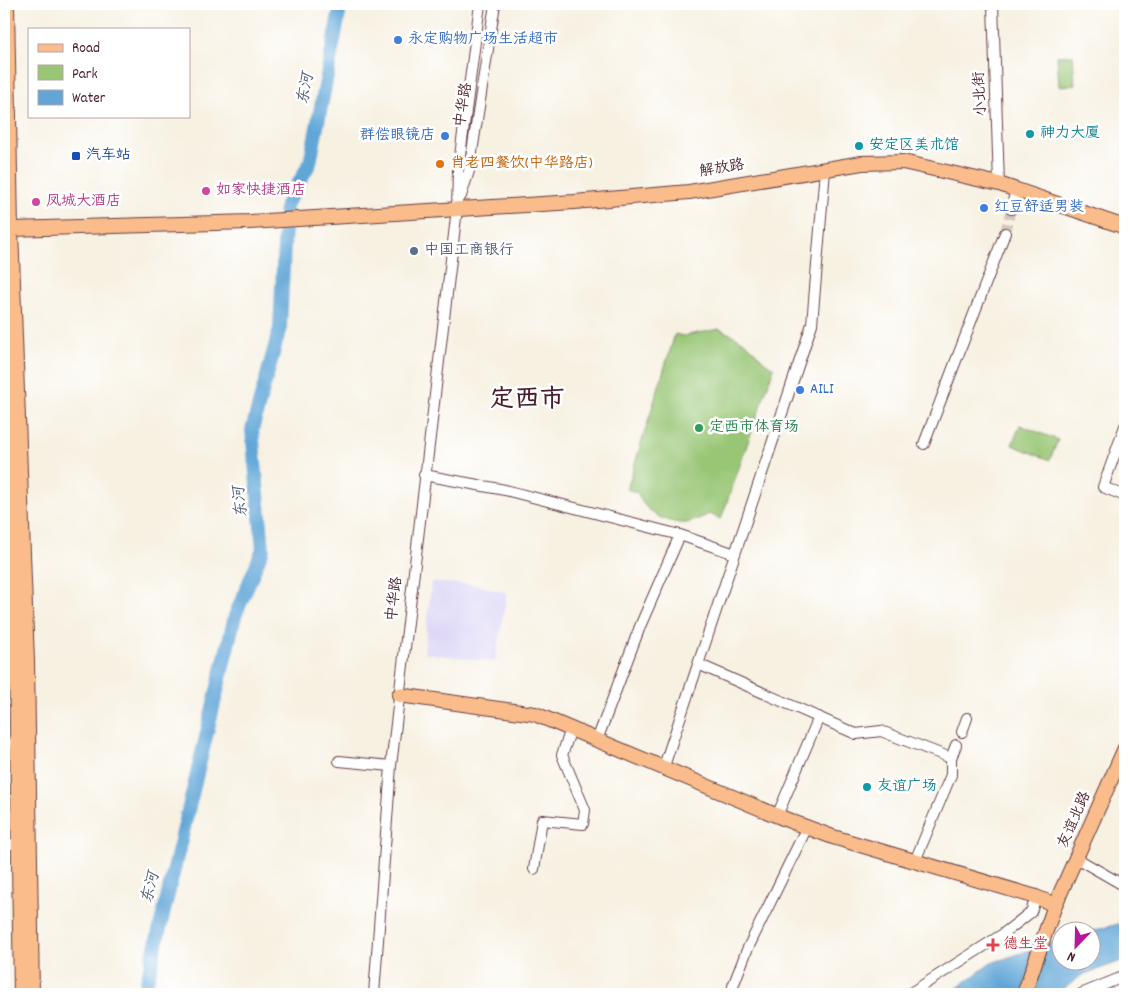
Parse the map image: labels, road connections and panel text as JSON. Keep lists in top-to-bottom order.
{
  "streets": {
    "main road": ["解放路", "友谊北路"],
    "street": ["小北街", "中华路"]
  },
  "crossings": [
    ["小北街", "解放路"],
    ["中华路", "解放路"]
  ],
  "districts": ["定西市"],
  "water": ["东河"],
  "places": {
    "other": [
      "永定购物广场生活超市",
      "神力大厦",
      "群偿眼镜店",
      "安定区美术馆",
      "肖老四餐饮(中华路店)",
      "如家快捷酒店",
      "凤城大酒店",
      "红豆舒适男装",
      "中国工商银行",
      "AILI",
      "定西市体育场",
      "友谊广场"
    ],
    "transit": ["汽车站"],
    "health": ["德生堂"]
  },
  "legend": ["Road", "Park", "Water"],
  "north": "bottom left"
}
